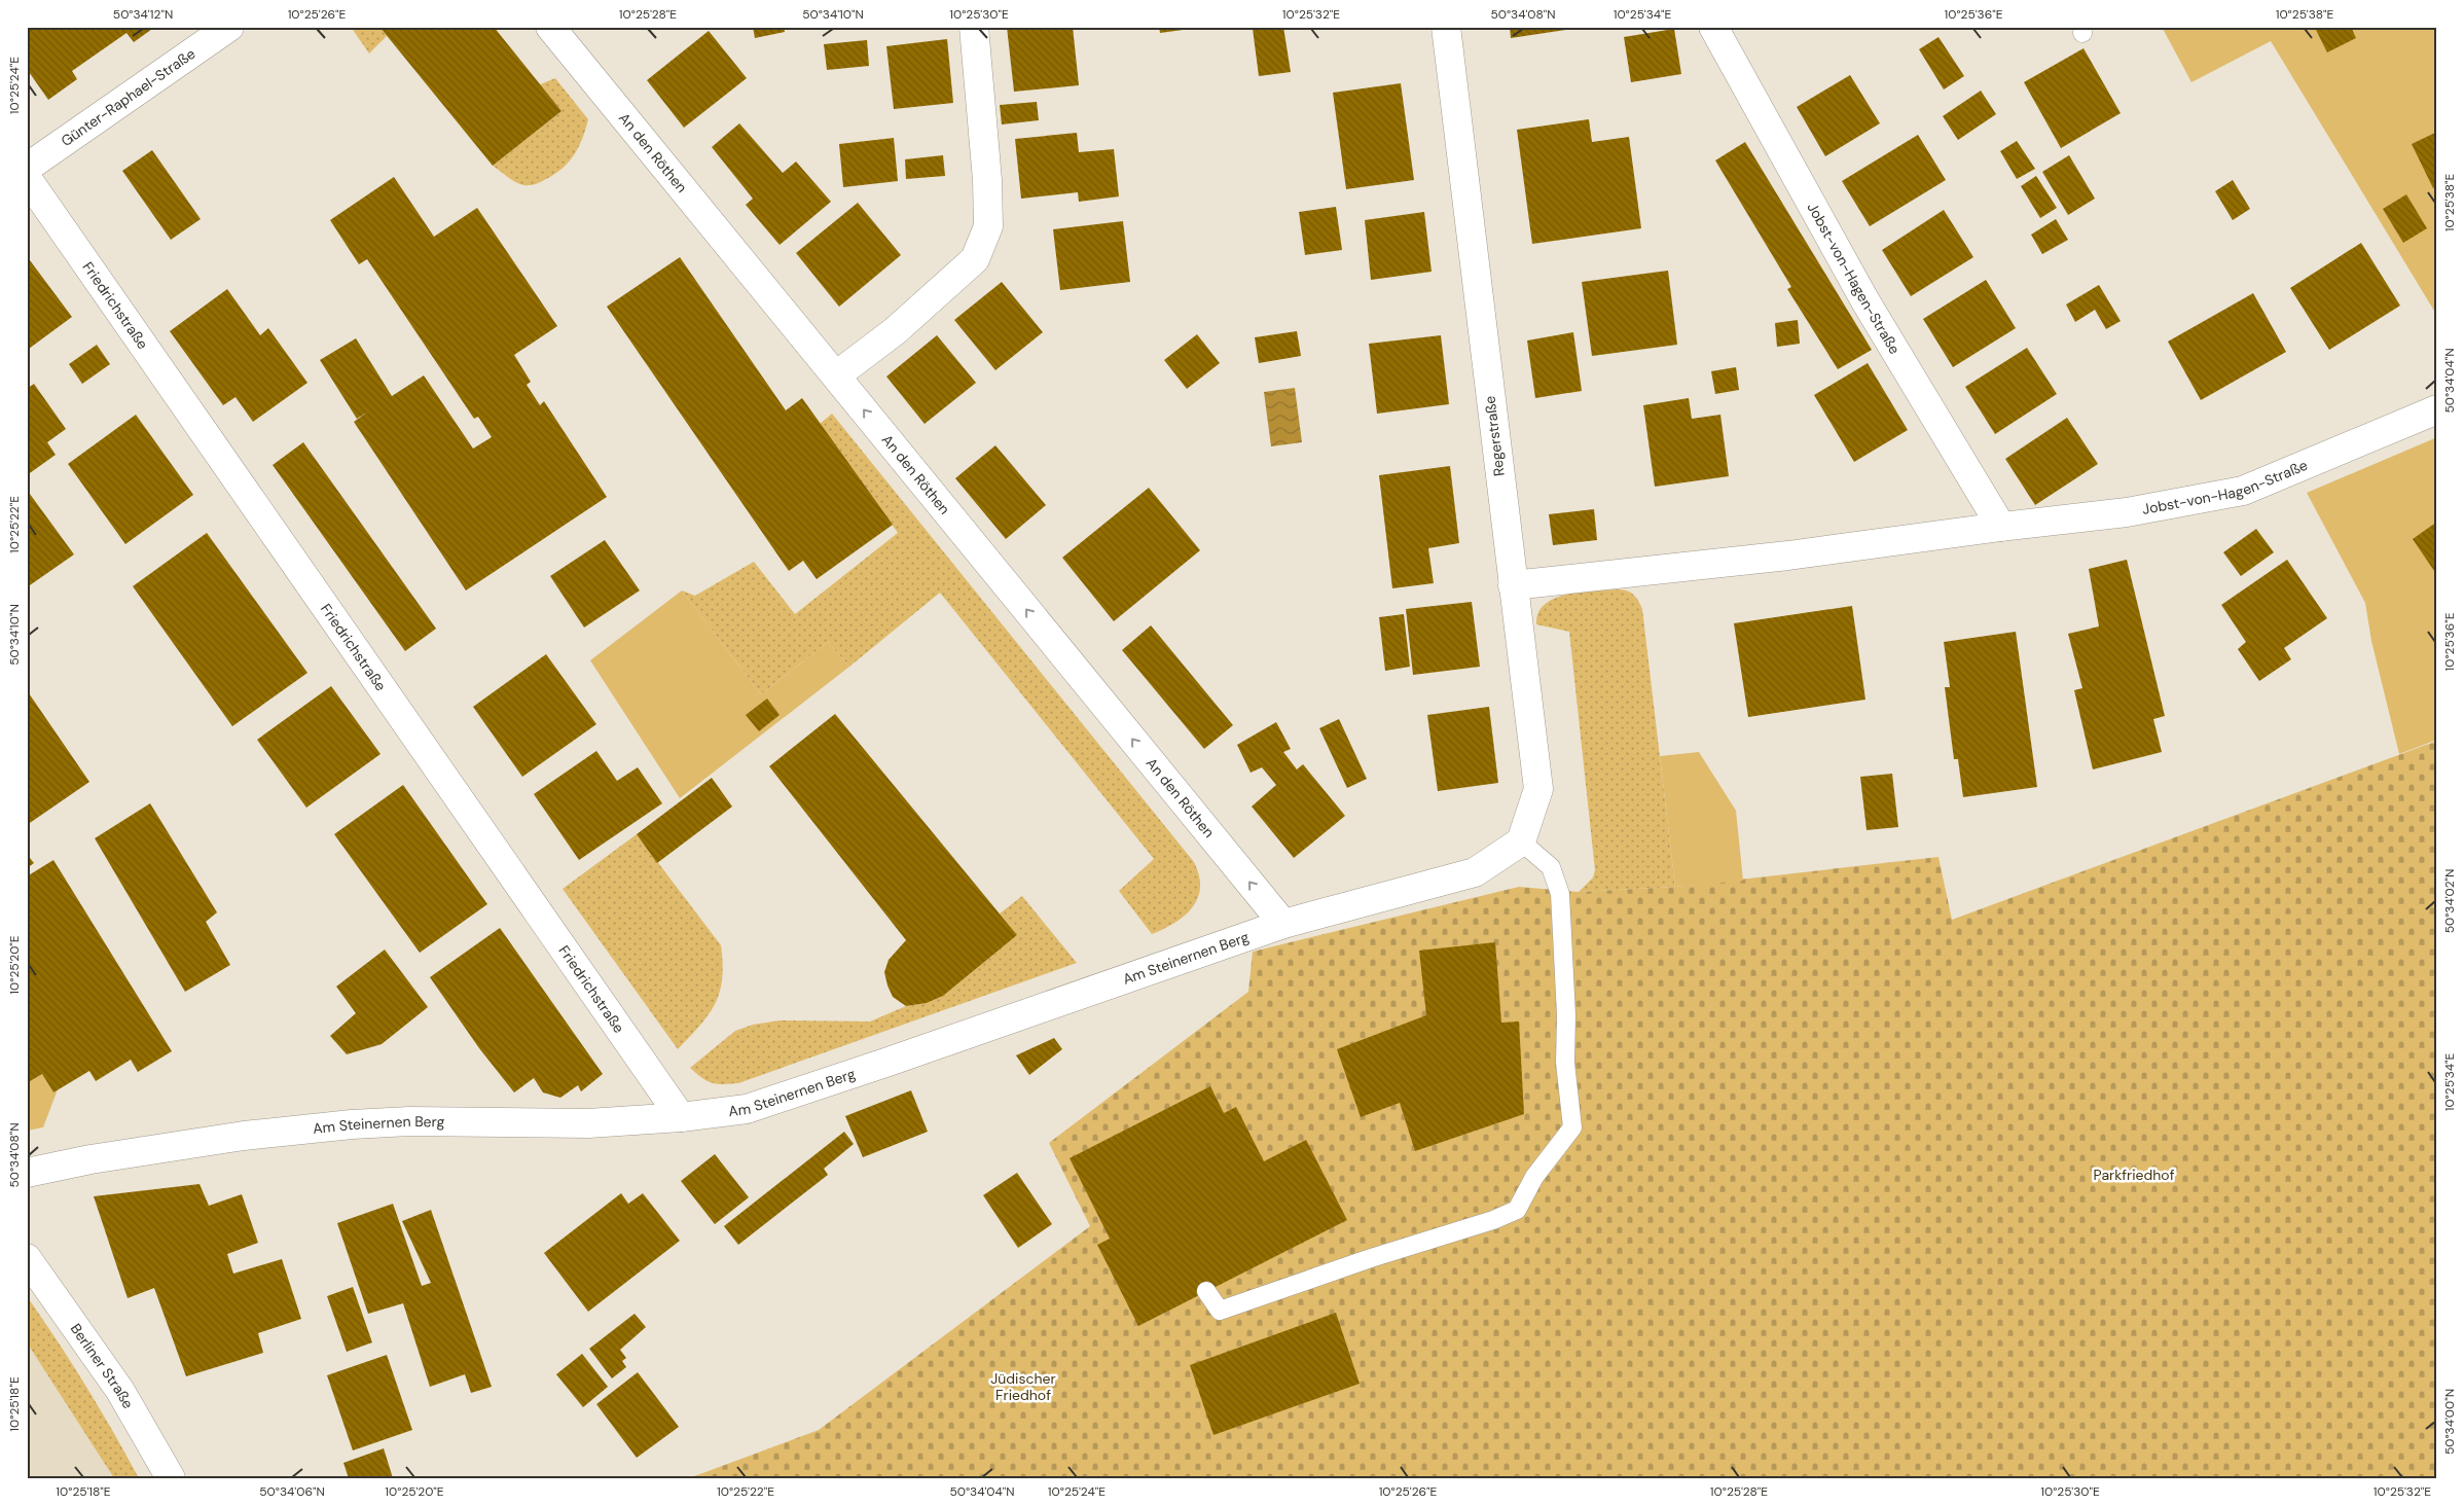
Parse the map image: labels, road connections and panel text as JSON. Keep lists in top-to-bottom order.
{
  "streets": {
    "street": [
      "Günter-Raphael-Straße",
      "An den Röthen",
      "Jobst-von-Hagen-Straße",
      "Friedrichstraße",
      "Regerstraße",
      "Am Steinernen Berg",
      "Berliner Straße"
    ]
  },
  "crossings": [
    ["An den Röthen", "Am Steinernen Berg"],
    ["Jobst-von-Hagen-Straße", "Regerstraße"],
    ["Friedrichstraße", "Am Steinernen Berg"],
    ["Regerstraße", "Am Steinernen Berg"]
  ],
  "one_way": ["An den Röthen"],
  "parks": ["Parkfriedhof", "Jüdischer Friedhof"],
  "coordinates": [
    "50°34'12\"N",
    "10°25'26\"E",
    "10°25'28\"E",
    "50°34'10\"N",
    "10°25'30\"E",
    "10°25'32\"E",
    "50°34'08\"N",
    "10°25'34\"E",
    "10°25'36\"E",
    "10°25'38\"E",
    "10°25'24\"E",
    "50°34'04\"N",
    "10°25'22\"E",
    "50°34'02\"N",
    "10°25'20\"E",
    "10°25'18\"E",
    "50°34'00\"N",
    "50°34'06\"N"
  ]
}
